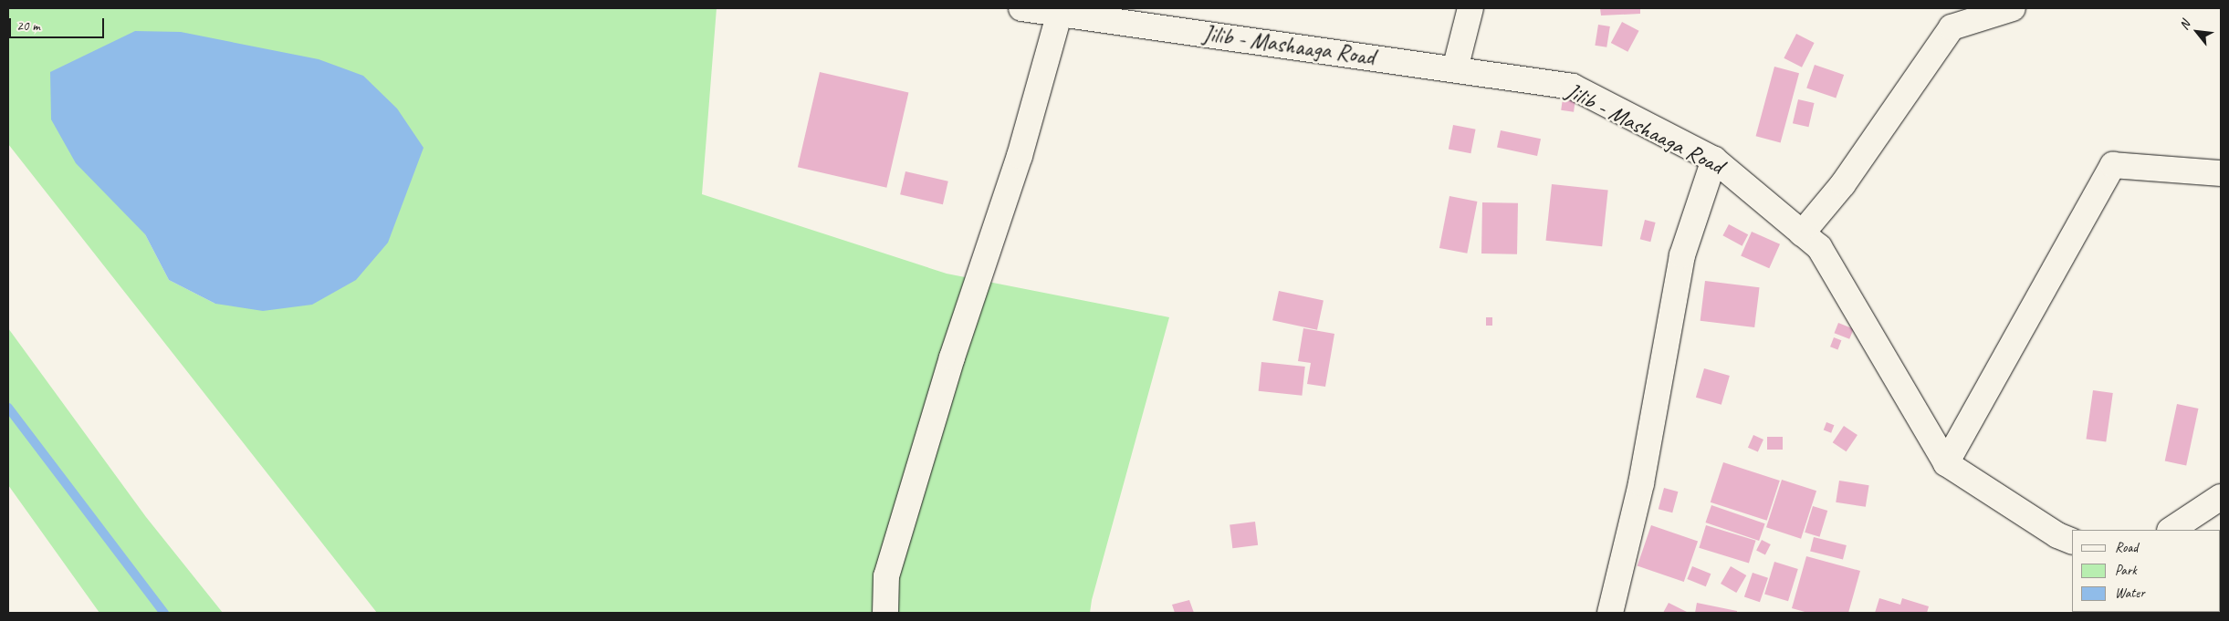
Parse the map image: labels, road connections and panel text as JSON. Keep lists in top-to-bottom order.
{
  "streets": {
    "street": ["Jilib - Mashaaga Road"]
  },
  "legend": ["Road", "Park", "Water"],
  "scale_bar": "20 m",
  "north": "top left"
}
